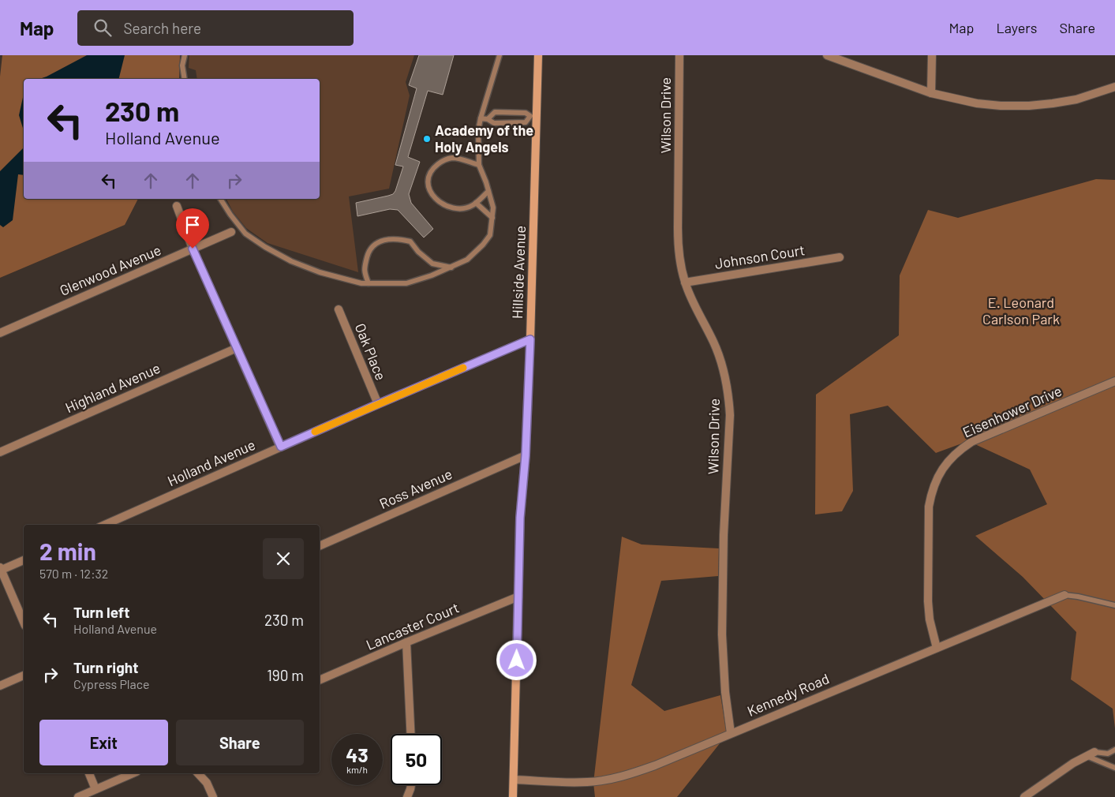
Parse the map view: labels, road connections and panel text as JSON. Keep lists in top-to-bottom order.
{
  "streets": {
    "main road": ["Hillside Avenue"],
    "street": [
      "Wilson Drive",
      "Johnson Court",
      "Glenwood Avenue",
      "Oak Place",
      "Highland Avenue",
      "Eisenhower Drive",
      "Holland Avenue",
      "Ross Avenue",
      "Lancaster Court",
      "Kennedy Road"
    ]
  },
  "crossings": [
    ["Wilson Drive", "Johnson Court"],
    ["Wilson Drive", "Kennedy Road"],
    ["Hillside Avenue", "Holland Avenue"],
    ["Hillside Avenue", "Ross Avenue"],
    ["Hillside Avenue", "Lancaster Court"],
    ["Hillside Avenue", "Kennedy Road"],
    ["Oak Place", "Holland Avenue"],
    ["Eisenhower Drive", "Kennedy Road"]
  ],
  "parks": ["E. Leonard Carlson Park"],
  "places": ["Academy of the Holy Angels"],
  "page": {
    "header": "Map",
    "search": "Search here",
    "nav": ["Map", "Layers", "Share"],
    "turn": ["230 m", "Holland Avenue"],
    "heading": ["2 min", "570 m · 12:32"],
    "list": [
      {
        "name": "Turn left",
        "note": "Holland Avenue",
        "value": "230 m"
      },
      {
        "name": "Turn right",
        "note": "Cypress Place",
        "value": "190 m"
      }
    ],
    "buttons": ["Exit", "Share"],
    "speed": "43 km/h",
    "limit": "50"
  }
}
